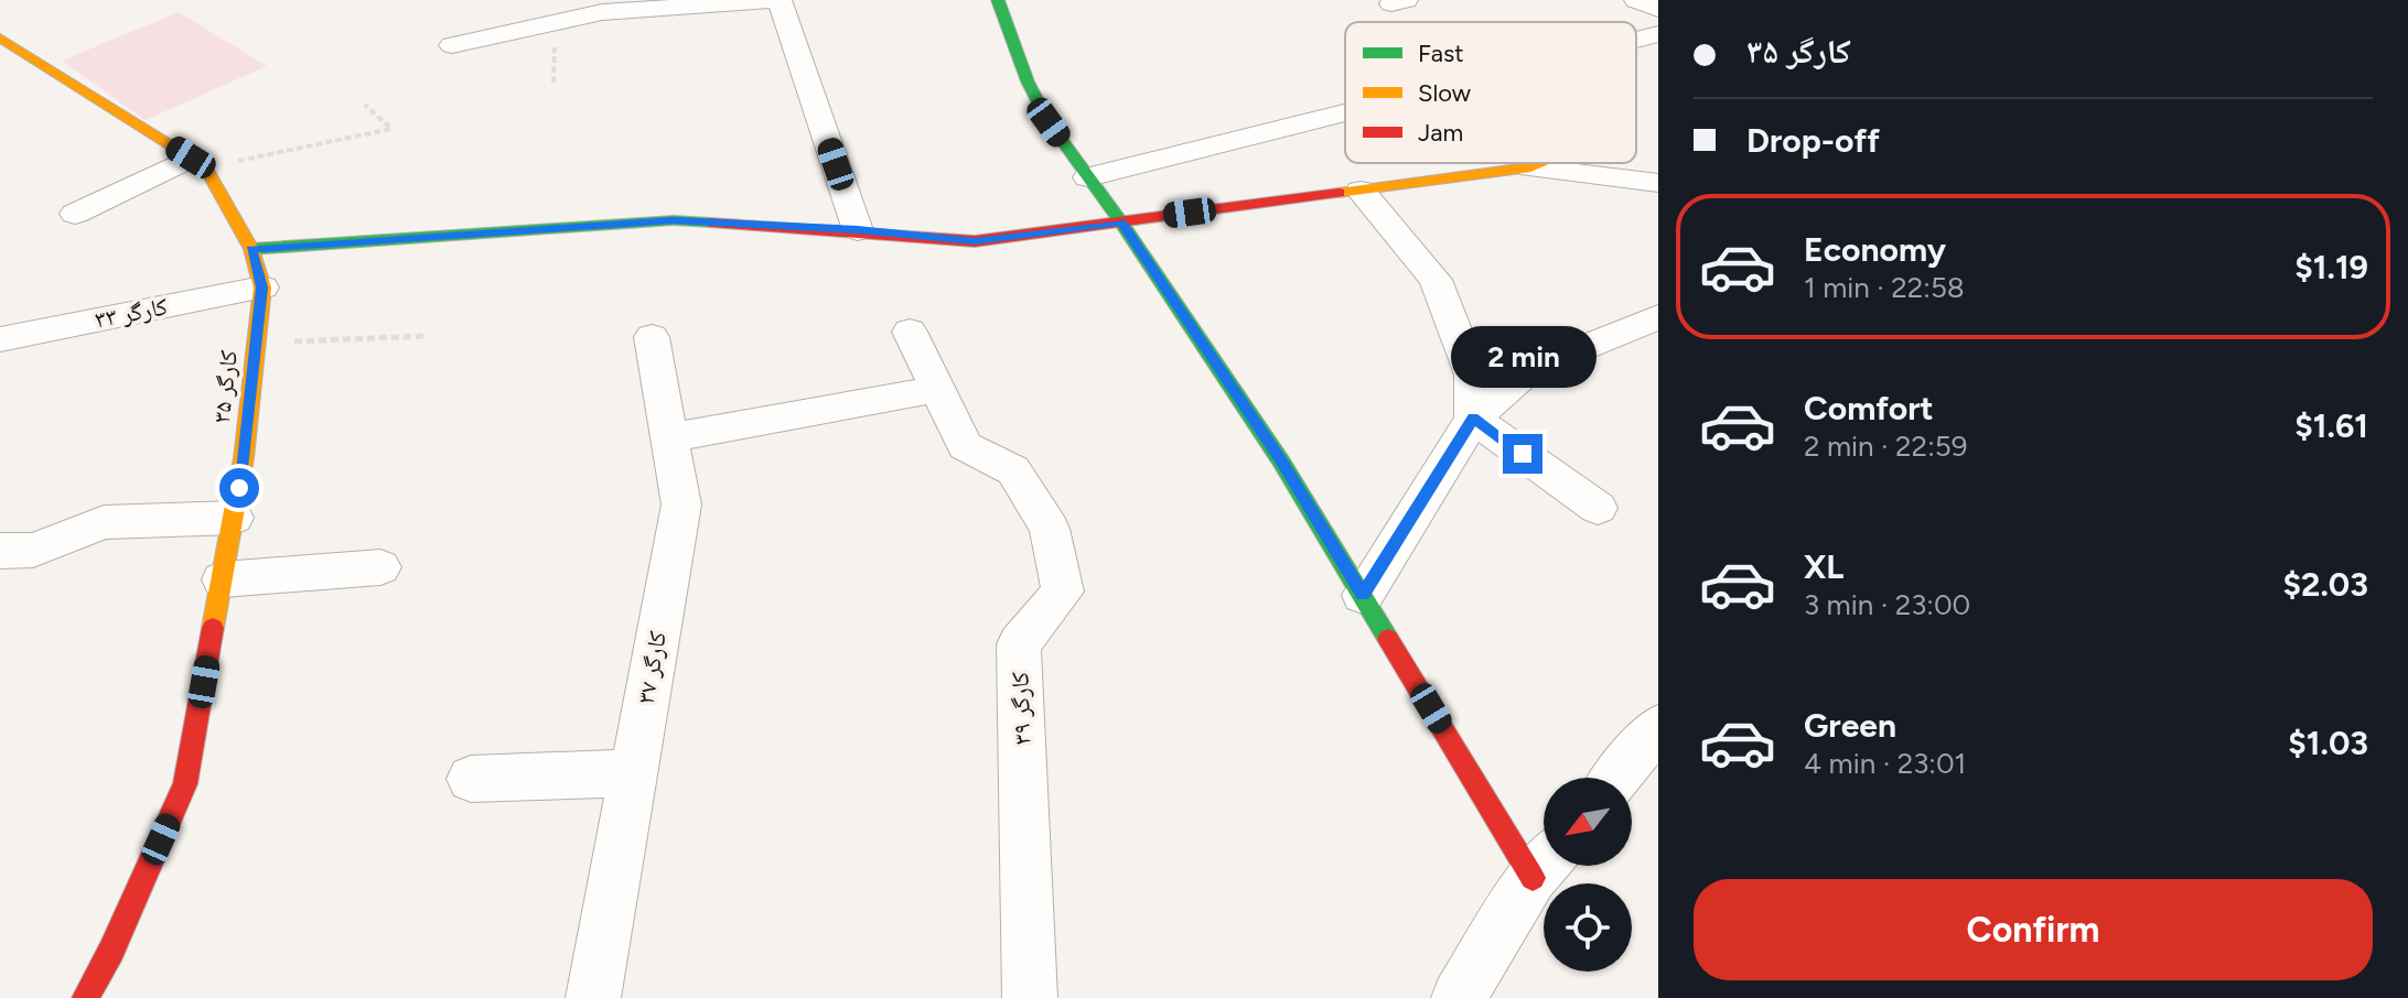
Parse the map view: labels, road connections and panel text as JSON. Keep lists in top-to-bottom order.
{
  "streets": {
    "street": [
      "کارگر ۳۳",
      "کارگر ۳۵",
      "کارگر ۳۷",
      "کارگر ۳۹"
    ]
  },
  "crossings": [
    ["کارگر ۳۳", "کارگر ۳۵"]
  ],
  "legend": ["Fast", "Slow", "Jam"],
  "north": "bottom left",
  "page": {
    "banner": ["کارگر ۳۵", "Drop-off"],
    "list": [
      {
        "name": "Economy",
        "note": "1 min · 22:58",
        "value": "$1.19"
      },
      {
        "name": "Comfort",
        "note": "2 min · 22:59",
        "value": "$1.61"
      },
      {
        "name": "XL",
        "note": "3 min · 23:00",
        "value": "$2.03"
      },
      {
        "name": "Green",
        "note": "4 min · 23:01",
        "value": "$1.03"
      }
    ],
    "bubble": "2 min",
    "buttons": "Confirm"
  }
}
